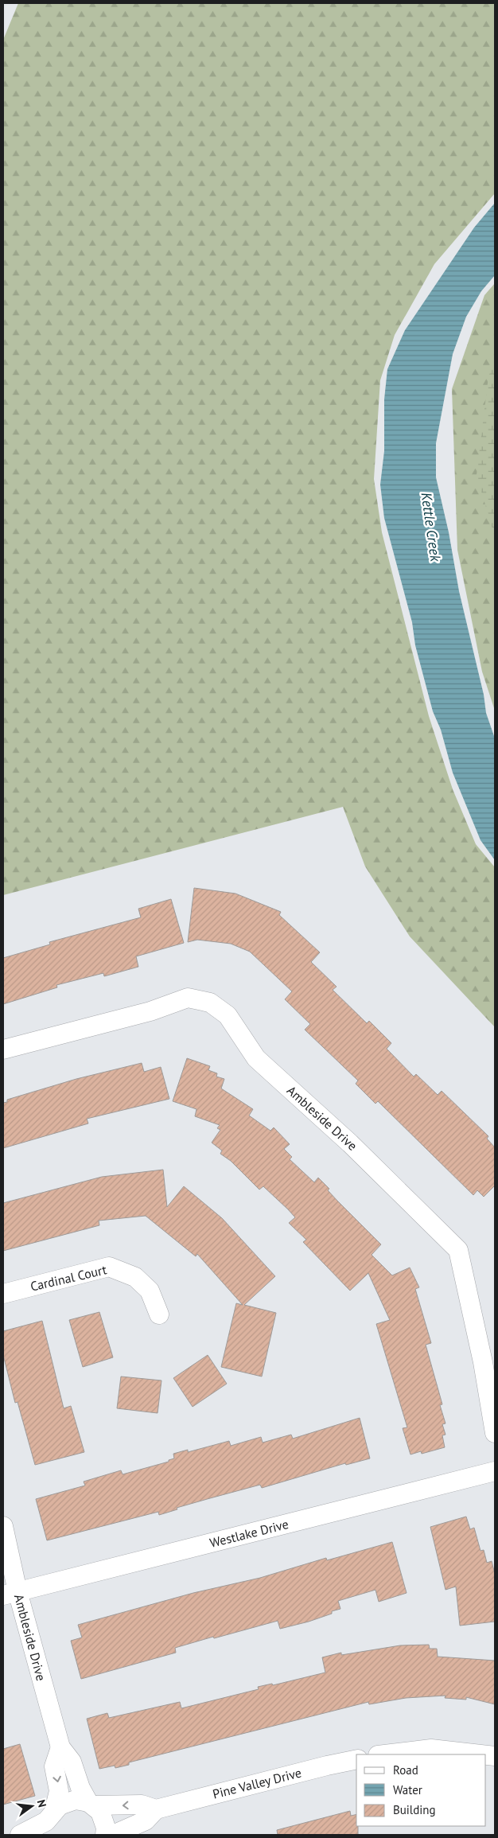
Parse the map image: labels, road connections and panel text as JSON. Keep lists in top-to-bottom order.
{
  "streets": {
    "street": [
      "Ambleside Drive",
      "Cardinal Court",
      "Westlake Drive",
      "Pine Valley Drive"
    ]
  },
  "crossings": [
    ["Ambleside Drive", "Westlake Drive"],
    ["Ambleside Drive", "Pine Valley Drive"]
  ],
  "water": ["Kettle Creek"],
  "legend": ["Road", "Water", "Building"],
  "north": "right"
}
